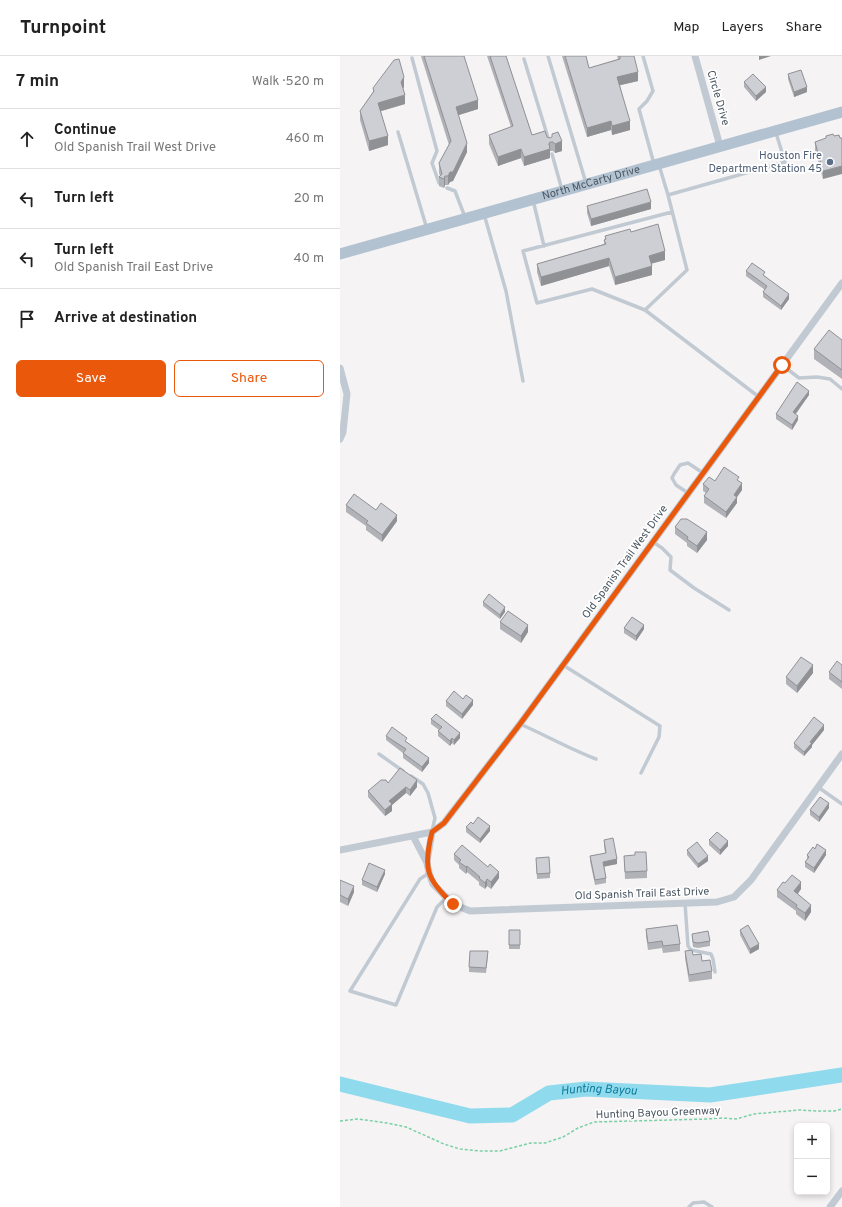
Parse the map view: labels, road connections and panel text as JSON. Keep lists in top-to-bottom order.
{
  "streets": {
    "main road": ["North McCarty Drive"],
    "street": ["Circle Drive", "Old Spanish Trail West Drive", "Old Spanish Trail East Drive"],
    "path": ["Hunting Bayou Greenway"]
  },
  "crossings": [
    ["Circle Drive", "North McCarty Drive"],
    ["Old Spanish Trail West Drive", "Old Spanish Trail East Drive"]
  ],
  "water": ["Hunting Bayou"],
  "places": ["Houston Fire Department Station 45"],
  "page": {
    "header": "Turnpoint",
    "nav": ["Map", "Layers", "Share"],
    "heading": ["7 min", "Walk · 520 m"],
    "list": [
      ["Continue", "Old Spanish Trail West Drive", "460 m"],
      ["Turn left", "20 m"],
      ["Turn left", "Old Spanish Trail East Drive", "40 m"],
      "Arrive at destination"
    ],
    "buttons": ["Save", "Share"],
    "map_buttons": ["+", "−"]
  }
}
